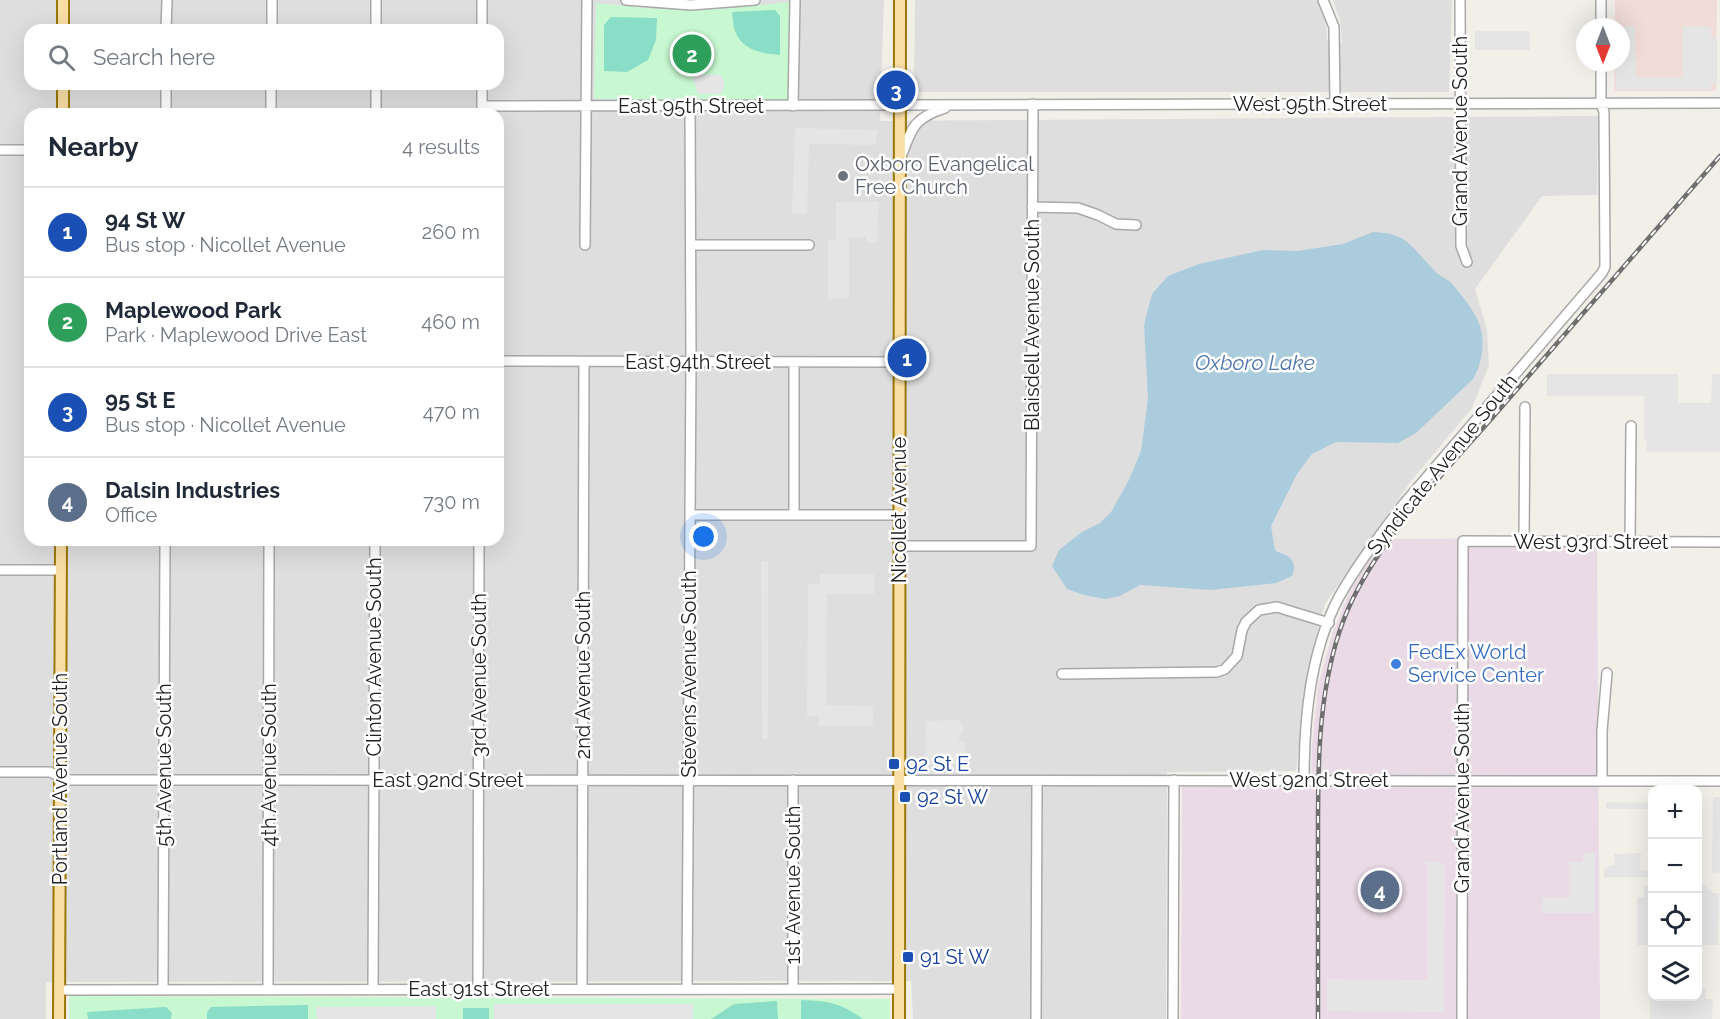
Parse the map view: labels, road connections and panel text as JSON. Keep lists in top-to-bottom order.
{
  "streets": {
    "main road": ["Nicollet Avenue", "Portland Avenue South"],
    "street": [
      "West 95th Street",
      "East 95th Street",
      "Grand Avenue South",
      "Blaisdell Avenue South",
      "East 94th Street",
      "Syndicate Avenue South",
      "West 93rd Street",
      "Clinton Avenue South",
      "Stevens Avenue South",
      "3rd Avenue South",
      "2nd Avenue South",
      "5th Avenue South",
      "4th Avenue South",
      "East 92nd Street",
      "West 92nd Street",
      "1st Avenue South",
      "East 91st Street"
    ]
  },
  "crossings": [
    ["West 95th Street", "East 95th Street"],
    ["West 95th Street", "Grand Avenue South"],
    ["West 95th Street", "Blaisdell Avenue South"],
    ["West 95th Street", "Syndicate Avenue South"],
    ["West 95th Street", "Nicollet Avenue"],
    ["East 95th Street", "Nicollet Avenue"],
    ["East 95th Street", "Stevens Avenue South"],
    ["Grand Avenue South", "West 93rd Street"],
    ["Grand Avenue South", "West 92nd Street"],
    ["Blaisdell Avenue South", "Nicollet Avenue"],
    ["East 94th Street", "Nicollet Avenue"],
    ["East 94th Street", "Stevens Avenue South"],
    ["East 94th Street", "2nd Avenue South"],
    ["Syndicate Avenue South", "West 92nd Street"],
    ["Nicollet Avenue", "East 92nd Street"],
    ["Nicollet Avenue", "West 92nd Street"],
    ["Nicollet Avenue", "East 91st Street"],
    ["Clinton Avenue South", "East 92nd Street"],
    ["Clinton Avenue South", "East 91st Street"],
    ["Stevens Avenue South", "East 92nd Street"],
    ["Stevens Avenue South", "East 91st Street"],
    ["3rd Avenue South", "East 92nd Street"],
    ["3rd Avenue South", "East 91st Street"],
    ["2nd Avenue South", "East 92nd Street"],
    ["2nd Avenue South", "East 91st Street"],
    ["5th Avenue South", "East 92nd Street"],
    ["5th Avenue South", "East 91st Street"],
    ["4th Avenue South", "East 92nd Street"],
    ["4th Avenue South", "East 91st Street"],
    ["Portland Avenue South", "East 92nd Street"],
    ["Portland Avenue South", "East 91st Street"],
    ["East 92nd Street", "West 92nd Street"],
    ["East 92nd Street", "1st Avenue South"],
    ["1st Avenue South", "East 91st Street"]
  ],
  "water": ["Oxboro Lake"],
  "places": {
    "other": ["Oxboro Evangelical Free Church", "FedEx World Service Center"],
    "transit": ["92 St E", "92 St W", "91 St W"]
  },
  "north": "bottom",
  "page": {
    "search": "Search here",
    "pins": [
      "2",
      "3",
      "1",
      "4"
    ],
    "heading": ["Nearby", "4 results"],
    "list": [
      {
        "mark": "1",
        "name": "94 St W",
        "note": "Bus stop · Nicollet Avenue",
        "value": "260 m"
      },
      {
        "mark": "2",
        "name": "Maplewood Park",
        "note": "Park · Maplewood Drive East",
        "value": "460 m"
      },
      {
        "mark": "3",
        "name": "95 St E",
        "note": "Bus stop · Nicollet Avenue",
        "value": "470 m"
      },
      {
        "mark": "4",
        "name": "Dalsin Industries",
        "note": "Office",
        "value": "730 m"
      }
    ],
    "map_buttons": ["+", "−"]
  }
}
